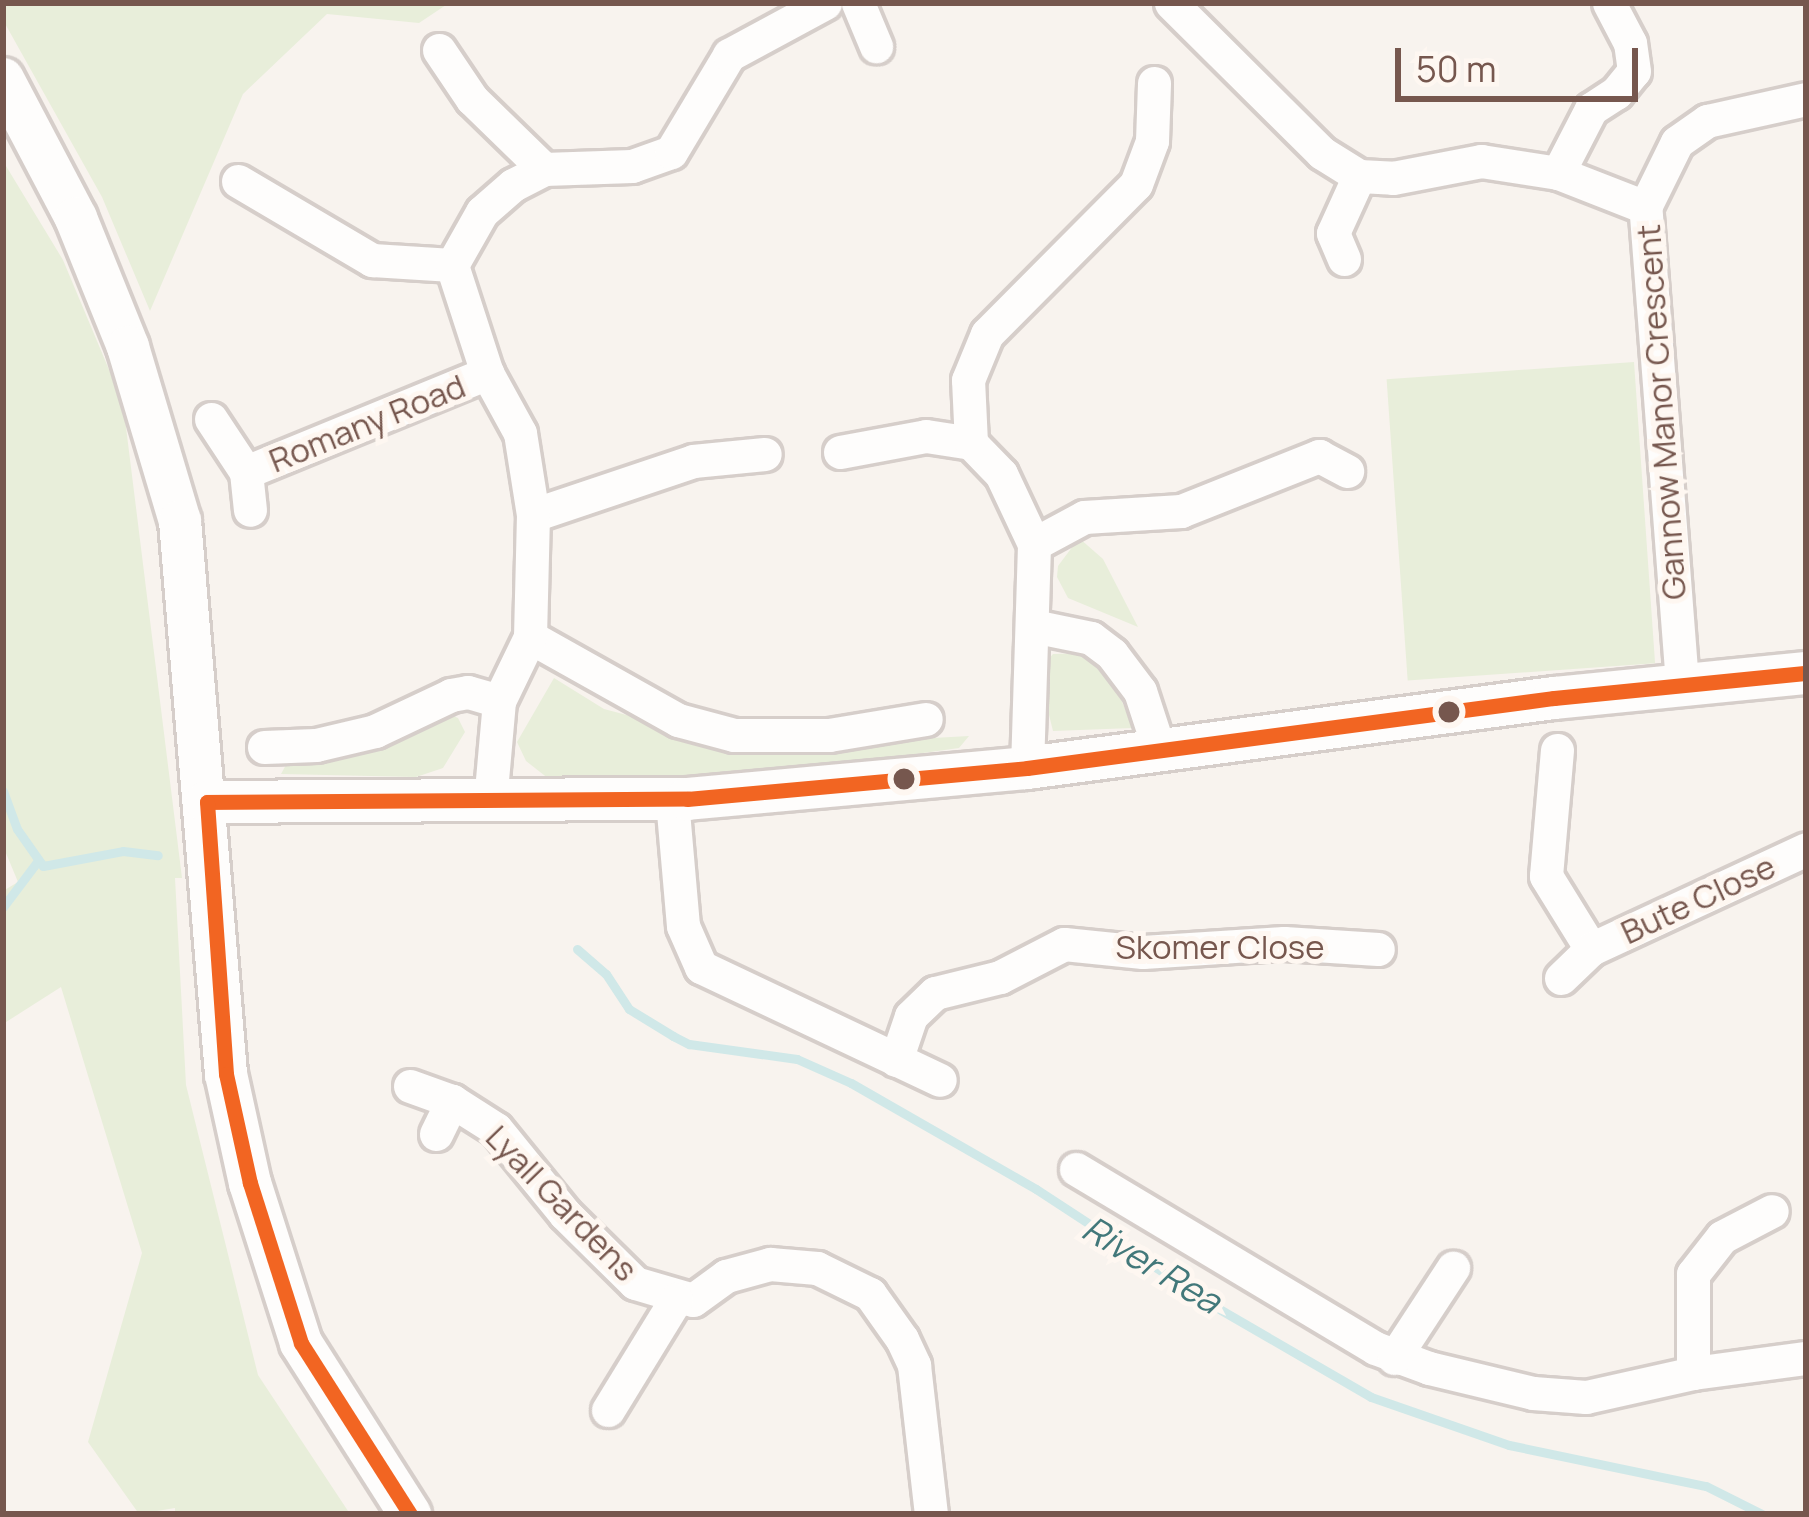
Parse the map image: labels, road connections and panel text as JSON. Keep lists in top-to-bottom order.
{
  "streets": {
    "street": [
      "Gannow Manor Crescent",
      "Romany Road",
      "Bute Close",
      "Skomer Close",
      "Lyall Gardens"
    ]
  },
  "water": ["River Rea"],
  "scale_bar": "50 m"
}
